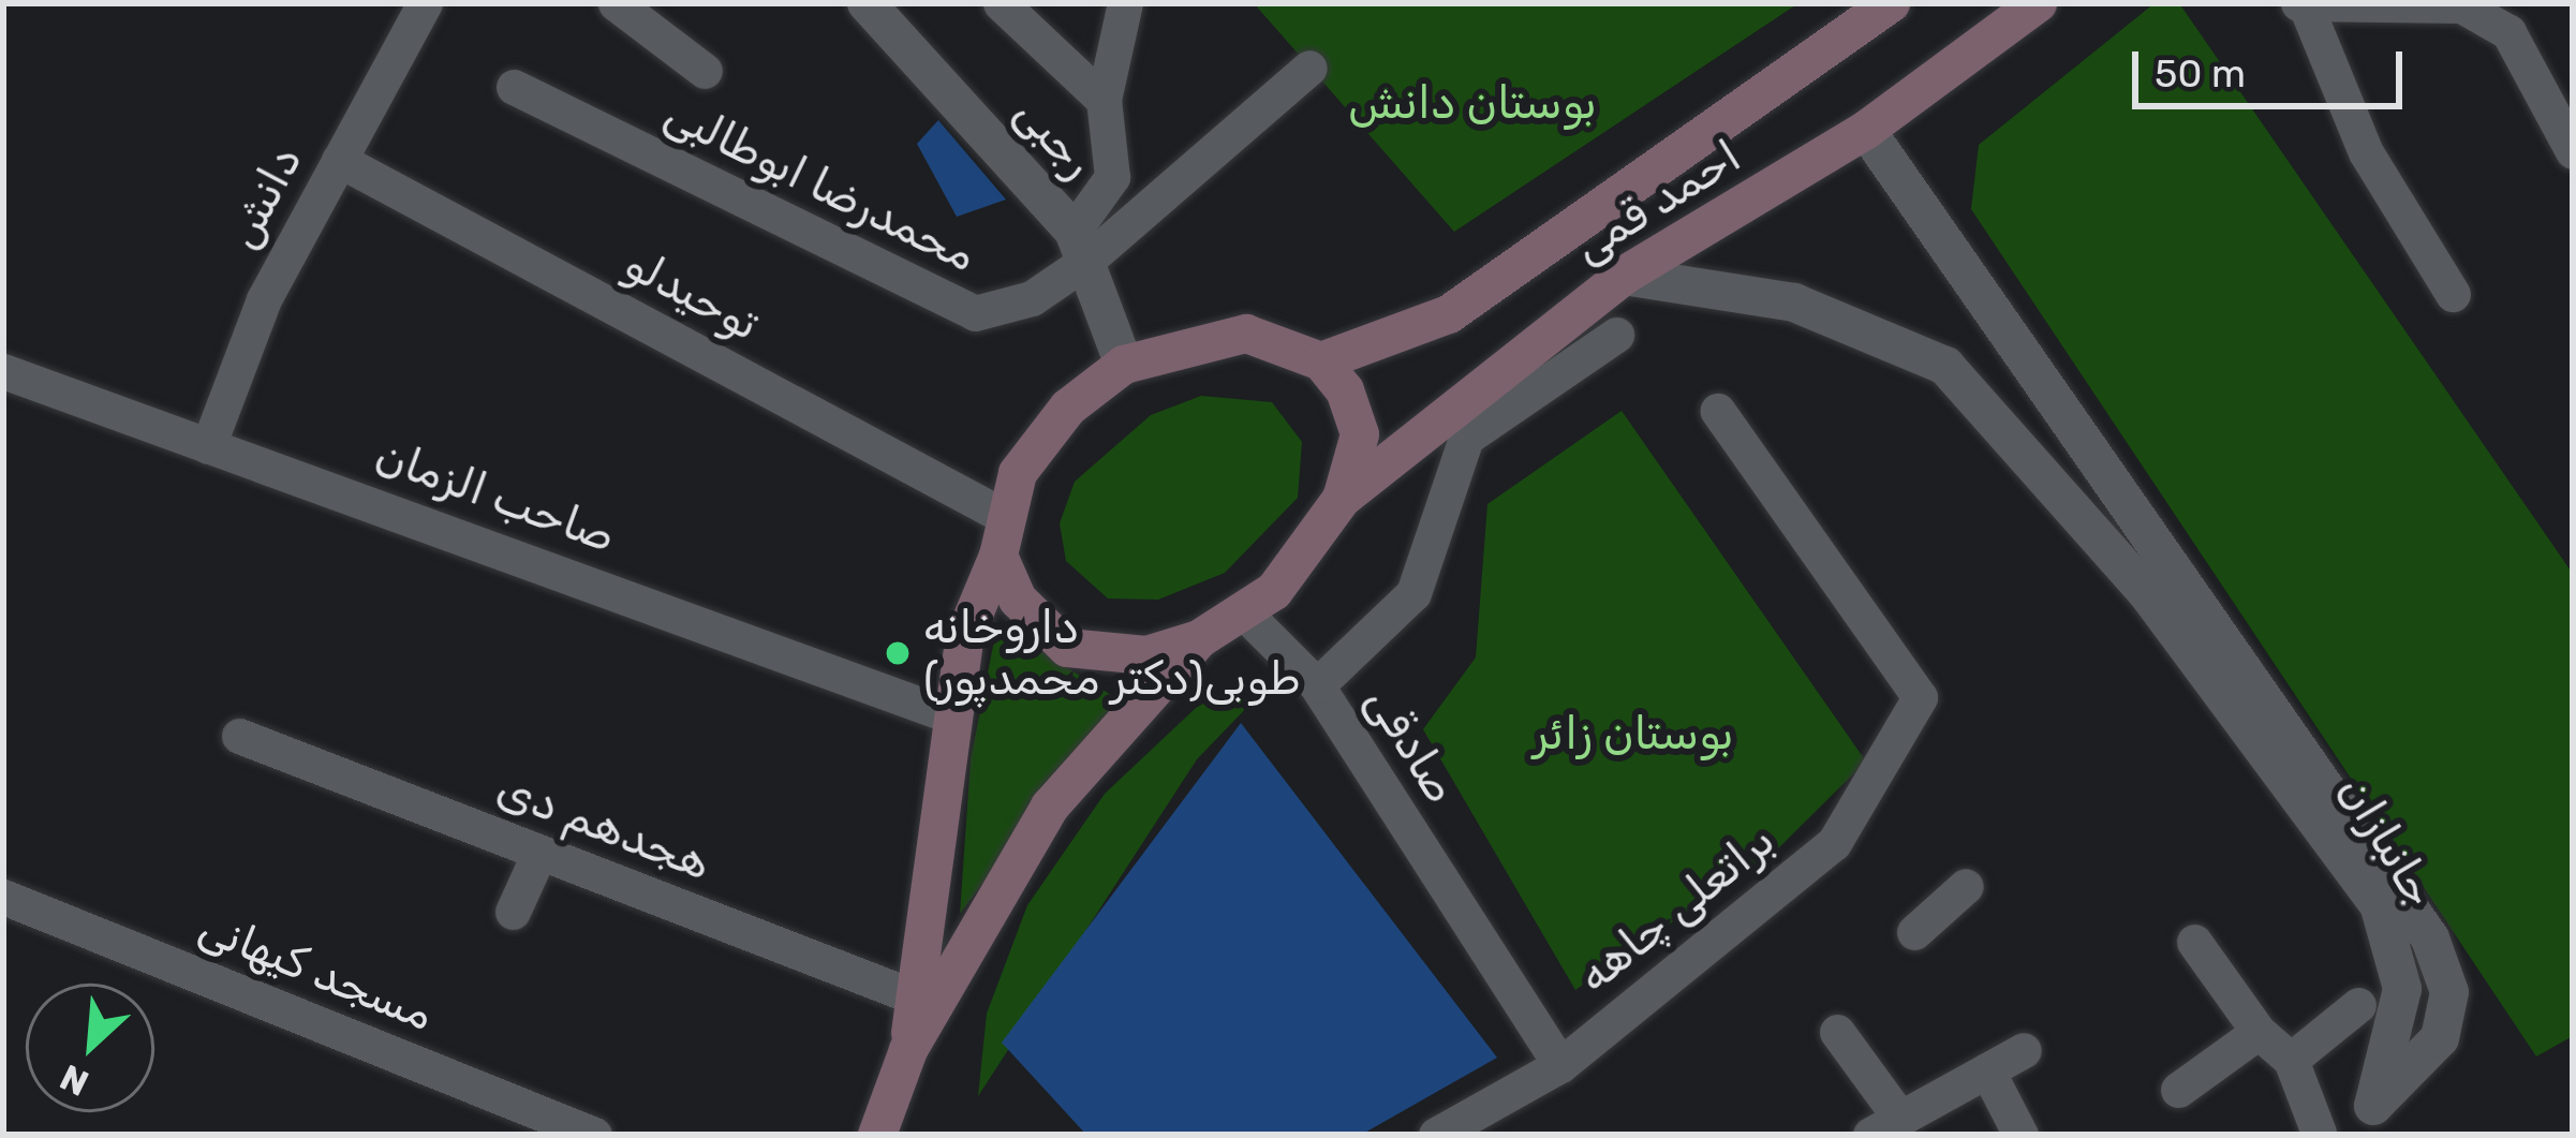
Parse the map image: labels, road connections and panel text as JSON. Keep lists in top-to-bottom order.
{
  "streets": {
    "main road": ["احمد قمی"],
    "street": [
      "رجبی",
      "محمدرضا ابوطالبی",
      "دانش",
      "توحیدلو",
      "صاحب الزمان",
      "صادقی",
      "هجدهم دی",
      "جانبازان",
      "براتعلی چاهه",
      "مسجد کیهانی"
    ]
  },
  "crossings": [
    ["رجبی", "محمدرضا ابوطالبی"],
    ["رجبی", "احمد قمی"],
    ["رجبی", "توحیدلو"],
    ["دانش", "توحیدلو"],
    ["دانش", "صاحب الزمان"],
    ["احمد قمی", "توحیدلو"],
    ["احمد قمی", "جانبازان"],
    ["صادقی", "براتعلی چاهه"]
  ],
  "parks": ["بوستان دانش", "بوستان زائر"],
  "places": ["داروخانه طوبی(دکتر محمدپور)"],
  "scale_bar": "50 m",
  "north": "bottom left"
}
